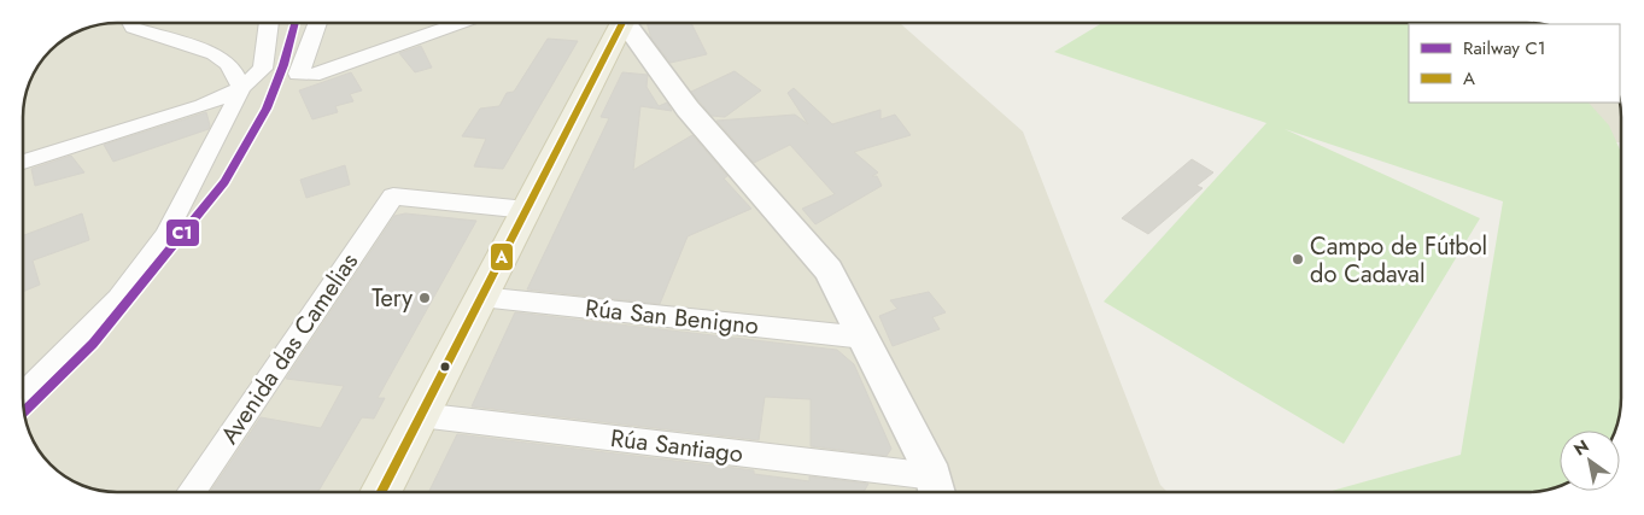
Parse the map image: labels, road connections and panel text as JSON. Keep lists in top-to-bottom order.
{
  "streets": {
    "street": ["Rúa San Benigno", "Avenida das Camelias", "Rúa Santiago"]
  },
  "places": ["Campo de Fútbol do Cadaval", "Tery"],
  "lines": ["rail line C1", "transit line A"],
  "legend": ["Railway C1", "A"],
  "north": "top left"
}
